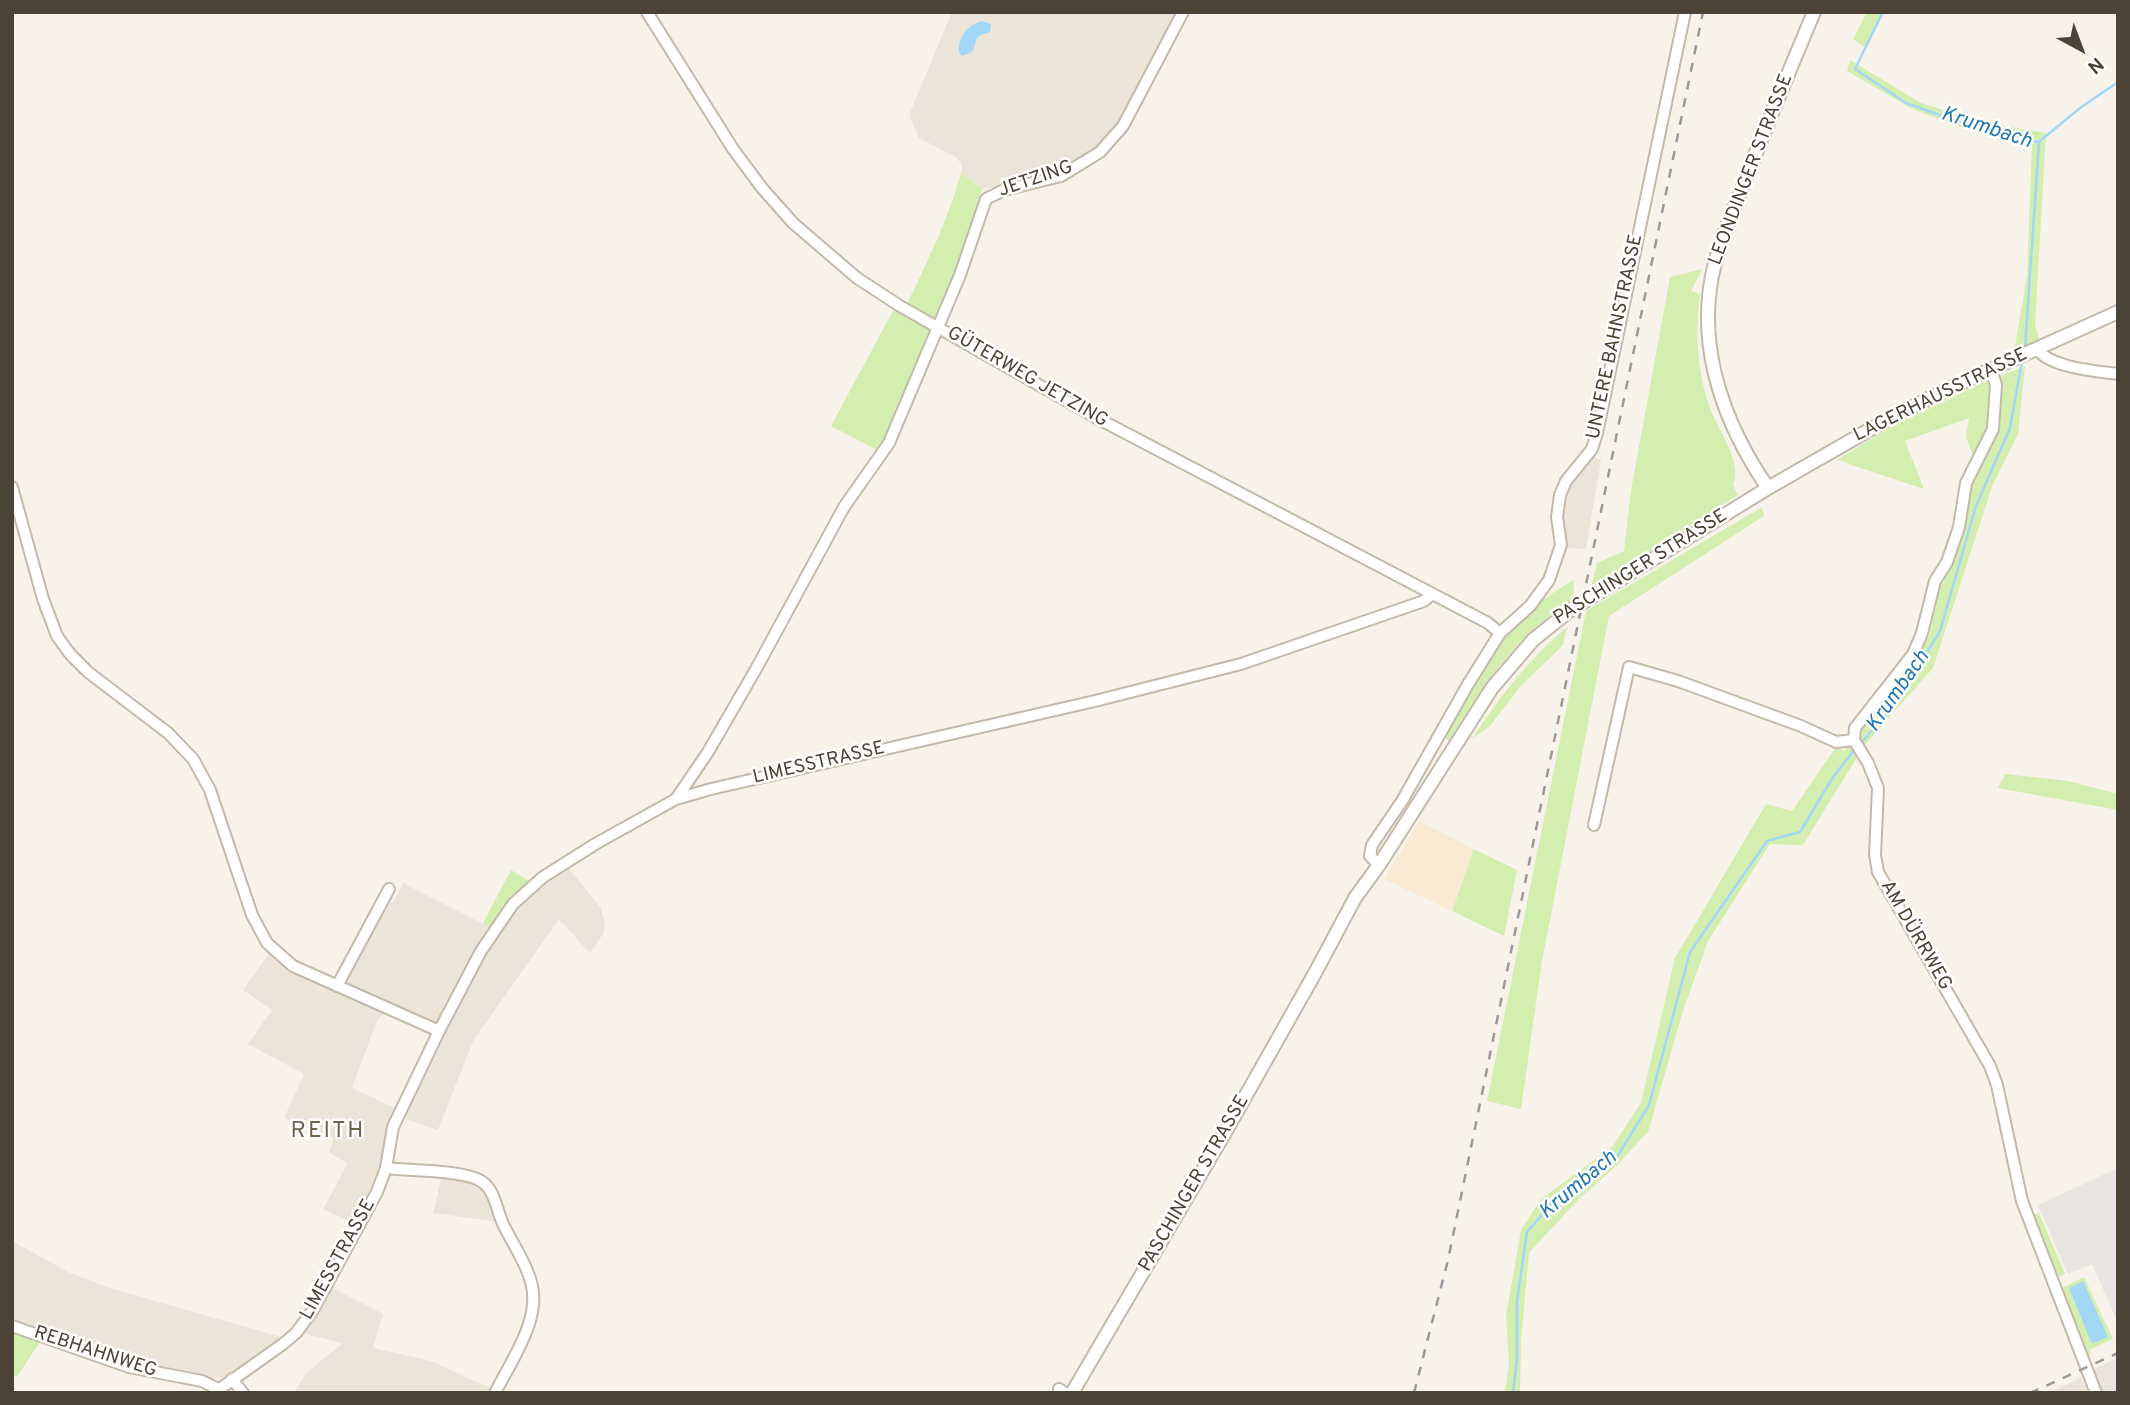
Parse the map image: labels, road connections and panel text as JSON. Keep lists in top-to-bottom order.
{
  "streets": {
    "street": [
      "LEONDINGER STRASSE",
      "JETZING",
      "UNTERE BAHNSTRASSE",
      "GÜTERWEG JETZING",
      "LAGERHAUSSTRASSE",
      "PASCHINGER STRASSE",
      "LIMESSTRASSE",
      "AM DÜRRWEG",
      "REBHAHNWEG"
    ]
  },
  "crossings": [
    ["LEONDINGER STRASSE", "LAGERHAUSSTRASSE"],
    ["LEONDINGER STRASSE", "PASCHINGER STRASSE"],
    ["JETZING", "GÜTERWEG JETZING"],
    ["UNTERE BAHNSTRASSE", "GÜTERWEG JETZING"],
    ["UNTERE BAHNSTRASSE", "PASCHINGER STRASSE"],
    ["GÜTERWEG JETZING", "LIMESSTRASSE"],
    ["LAGERHAUSSTRASSE", "PASCHINGER STRASSE"],
    ["LIMESSTRASSE", "REBHAHNWEG"]
  ],
  "districts": ["REITH"],
  "water": ["Krumbach"],
  "north": "bottom right"
}
